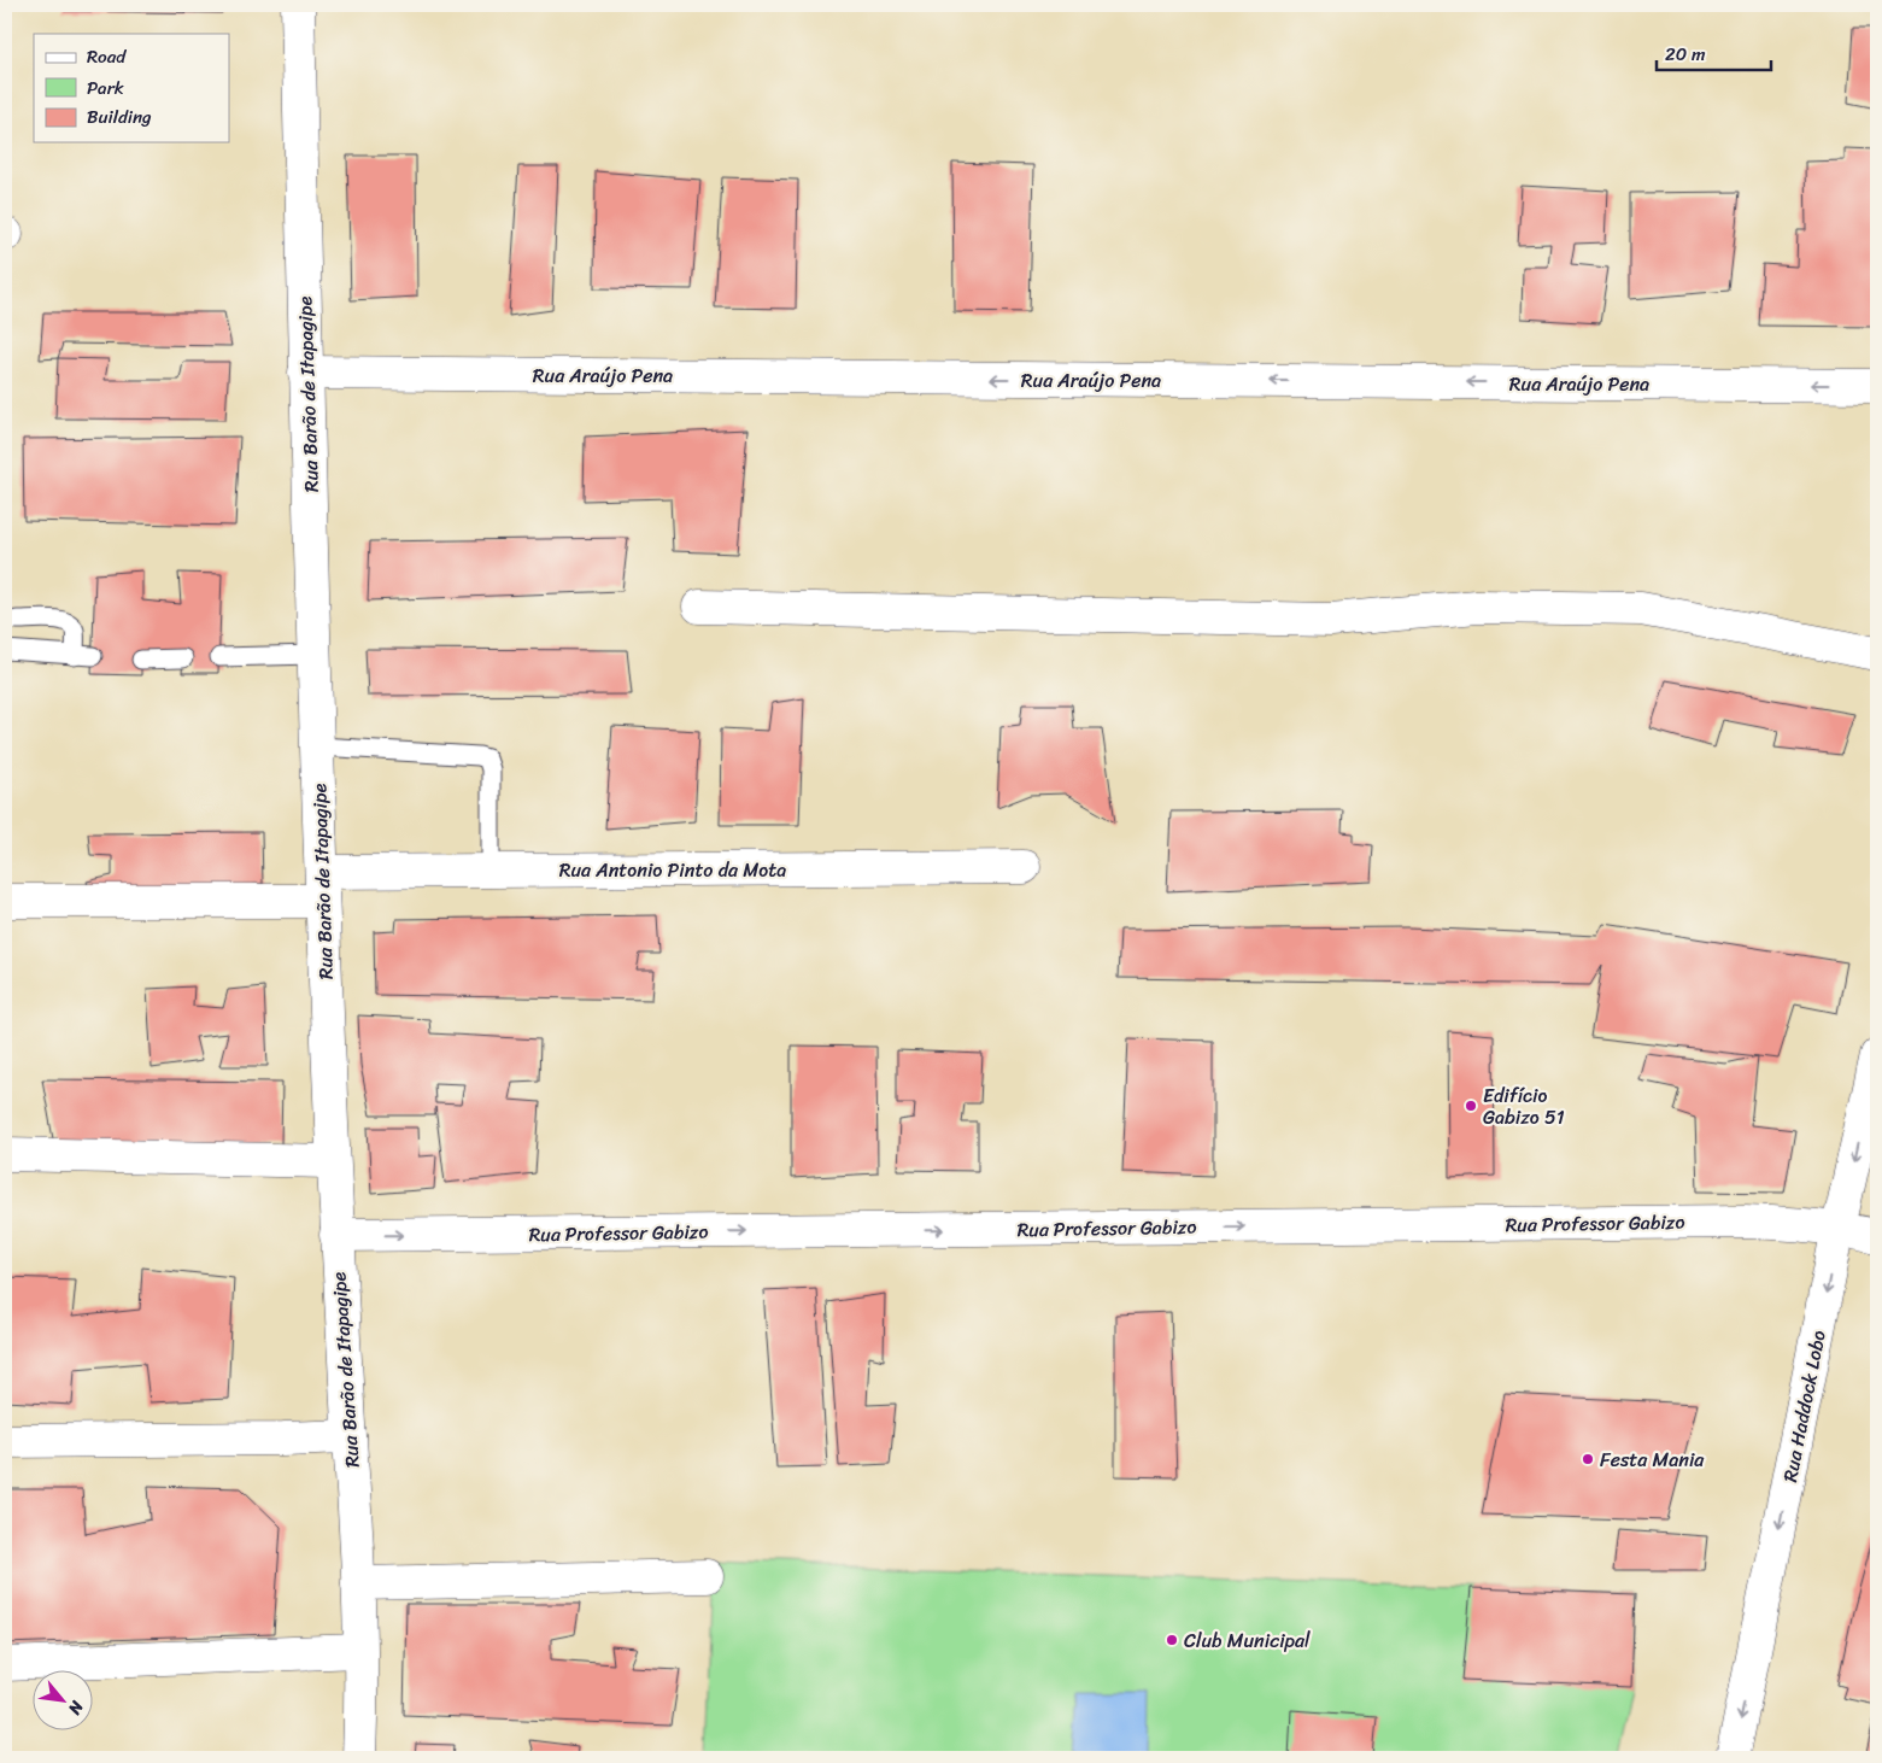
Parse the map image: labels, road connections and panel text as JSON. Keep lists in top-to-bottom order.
{
  "streets": {
    "street": [
      "Rua Araújo Pena",
      "Rua Barão de Itapagipe",
      "Rua Antonio Pinto da Mota",
      "Rua Professor Gabizo",
      "Rua Haddock Lobo"
    ]
  },
  "crossings": [
    ["Rua Araújo Pena", "Rua Barão de Itapagipe"],
    ["Rua Barão de Itapagipe", "Rua Antonio Pinto da Mota"],
    ["Rua Barão de Itapagipe", "Rua Professor Gabizo"],
    ["Rua Professor Gabizo", "Rua Haddock Lobo"]
  ],
  "one_way": ["Rua Professor Gabizo", "Rua Haddock Lobo"],
  "places": ["Edifício Gabizo 51", "Festa Mania", "Club Municipal"],
  "legend": ["Road", "Park", "Building"],
  "scale_bar": "20 m",
  "north": "bottom right"
}
